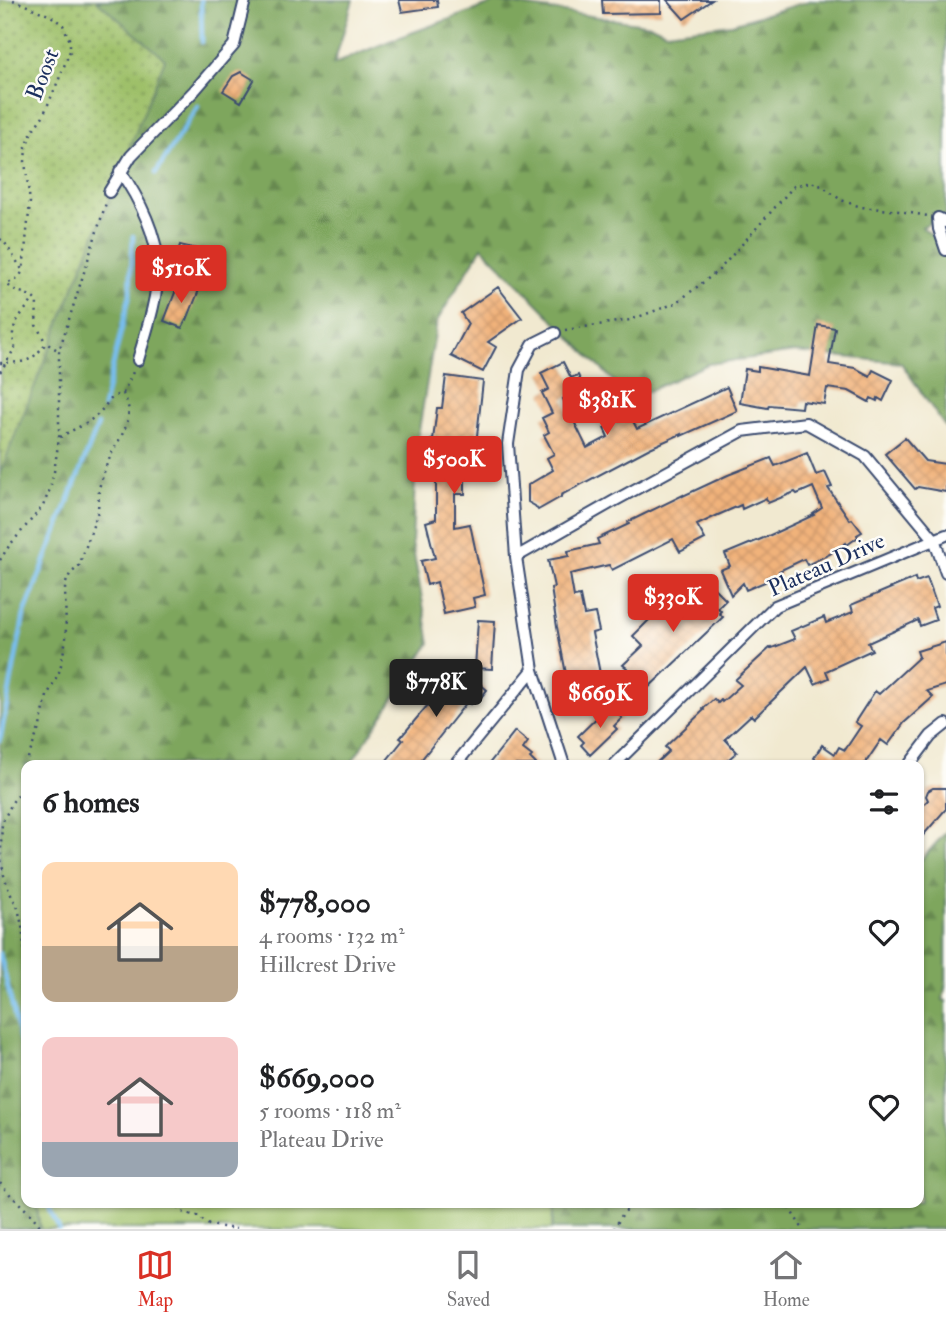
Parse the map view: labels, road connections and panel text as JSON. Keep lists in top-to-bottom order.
{
  "streets": {
    "street": ["Plateau Drive"],
    "path": ["Boost"]
  },
  "page": {
    "price": [
      "$510K",
      "$381K",
      "$500K",
      "$330K",
      "$778K",
      "$669K"
    ],
    "heading": "6 homes",
    "list": [
      {
        "name": "$778,000",
        "note": "4 rooms · 132 m² · Hillcrest Drive"
      },
      {
        "name": "$669,000",
        "note": "5 rooms · 118 m² · Plateau Drive"
      }
    ],
    "tabs": ["Map", "Saved", "Home"]
  }
}
